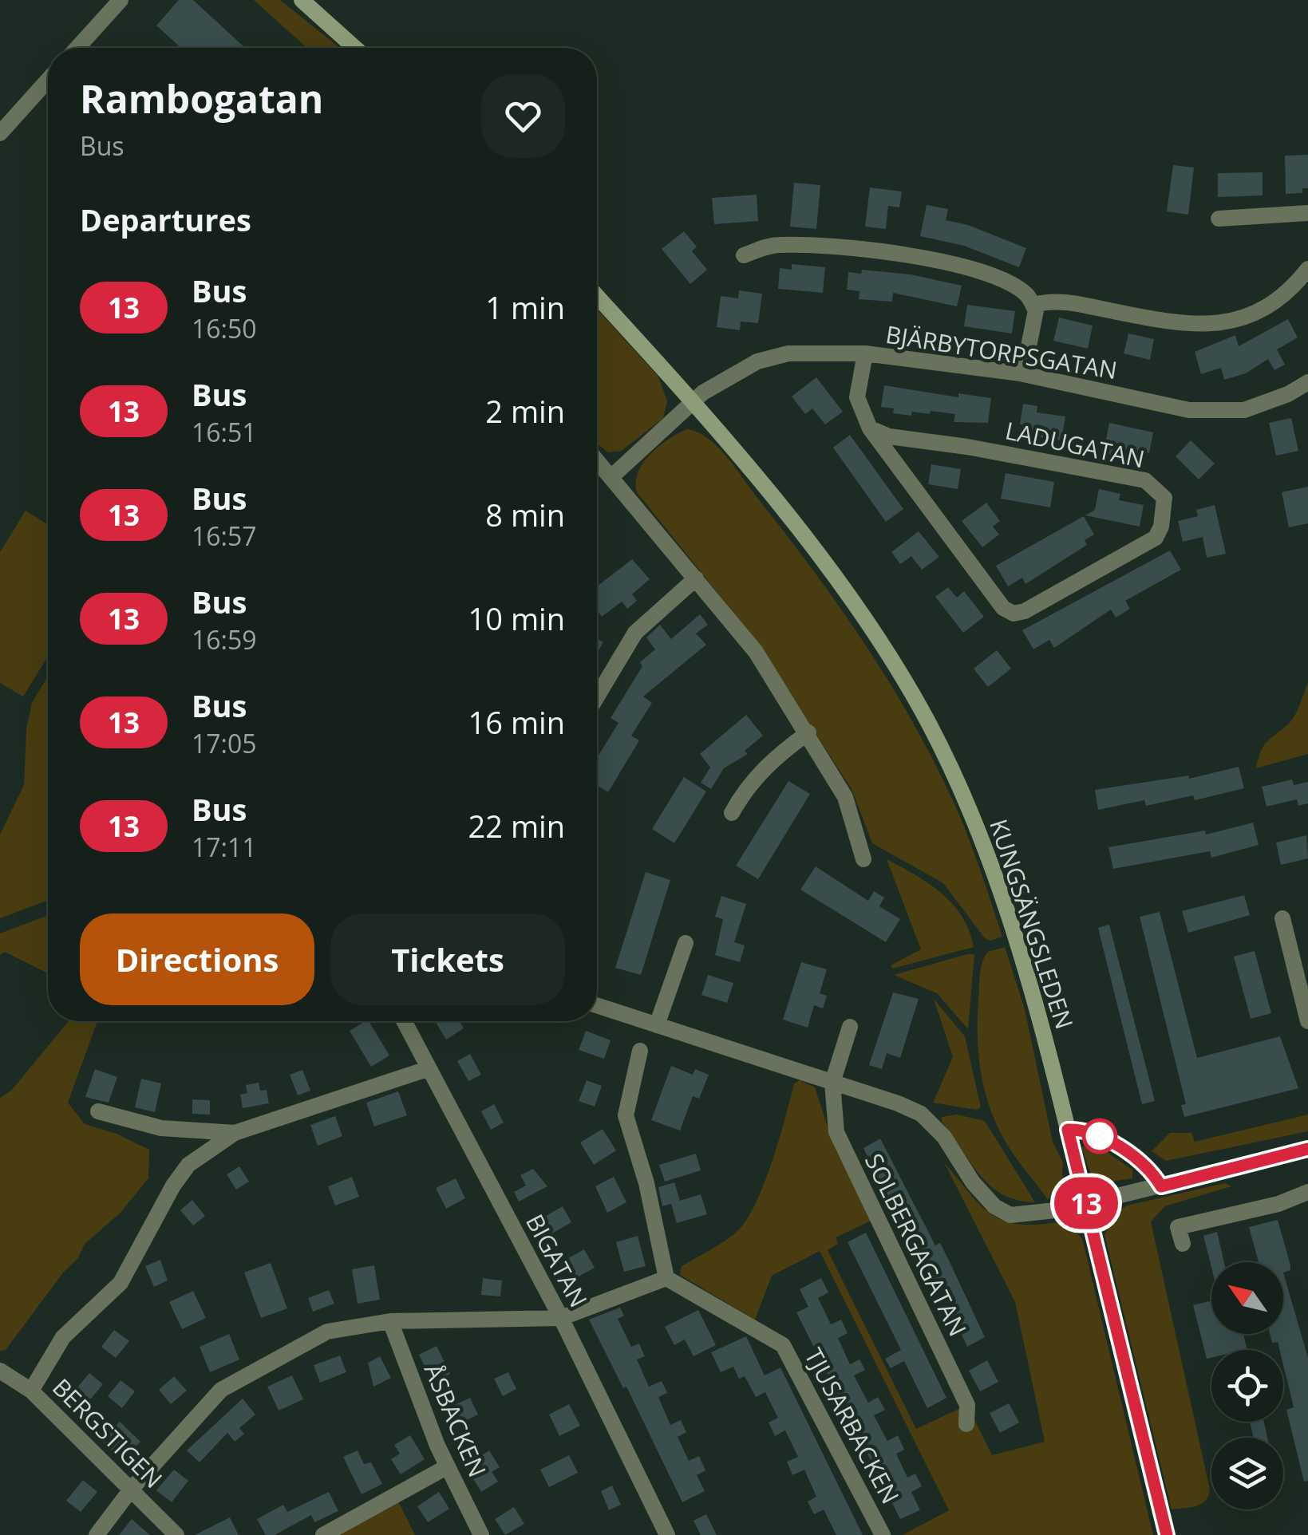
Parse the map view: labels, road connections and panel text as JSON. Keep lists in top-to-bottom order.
{
  "streets": {
    "main road": ["KUNGSÄNGSLEDEN"],
    "street": [
      "BJÄRBYTORPSGATAN",
      "LADUGATAN",
      "SOLBERGAGATAN",
      "BIGATAN",
      "ÅSBACKEN",
      "TJUSARBACKEN",
      "BERGSTIGEN"
    ]
  },
  "crossings": [
    ["BJÄRBYTORPSGATAN", "LADUGATAN"],
    ["BJÄRBYTORPSGATAN", "KUNGSÄNGSLEDEN"]
  ],
  "lines": ["bus line 13"],
  "north": "top left",
  "page": {
    "on_map": "13",
    "heading": [
      ["Rambogatan", "Bus"],
      "Departures"
    ],
    "list": [
      {
        "mark": "13",
        "name": "Bus",
        "note": "16:50",
        "value": "1 min"
      },
      {
        "mark": "13",
        "name": "Bus",
        "note": "16:51",
        "value": "2 min"
      },
      {
        "mark": "13",
        "name": "Bus",
        "note": "16:57",
        "value": "8 min"
      },
      {
        "mark": "13",
        "name": "Bus",
        "note": "16:59",
        "value": "10 min"
      },
      {
        "mark": "13",
        "name": "Bus",
        "note": "17:05",
        "value": "16 min"
      },
      {
        "mark": "13",
        "name": "Bus",
        "note": "17:11",
        "value": "22 min"
      }
    ],
    "buttons": ["Directions", "Tickets"]
  }
}
